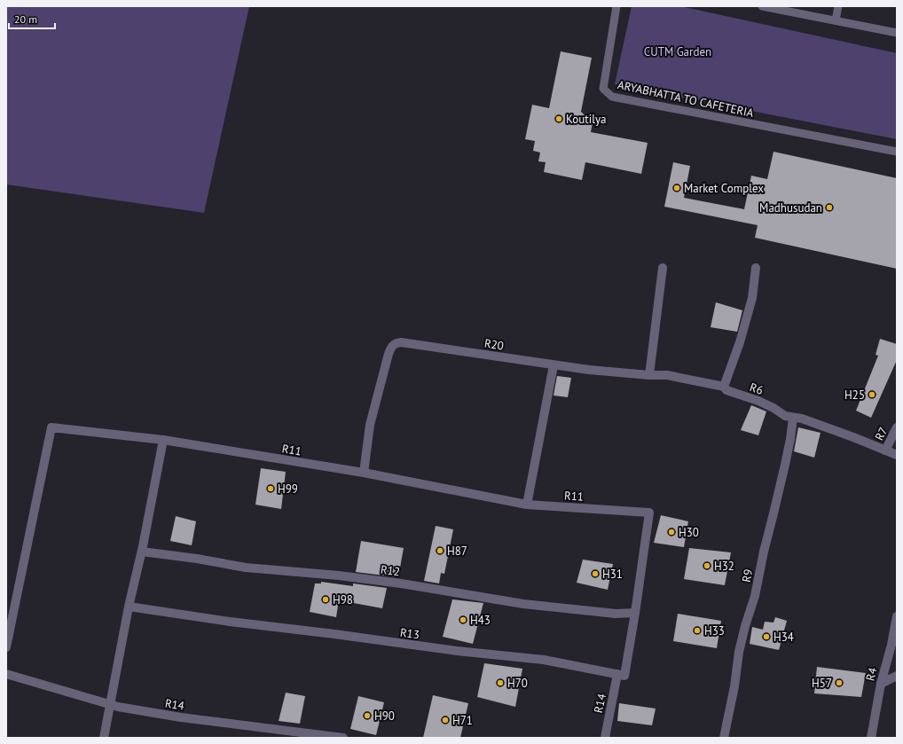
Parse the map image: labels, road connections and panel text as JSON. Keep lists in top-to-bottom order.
{
  "streets": {
    "street": [
      "R20",
      "R6",
      "R7",
      "R11",
      "R12",
      "R9",
      "R13",
      "R4",
      "R14"
    ],
    "lane": ["ARYABHATTA TO CAFETERIA"]
  },
  "crossings": [
    ["R20", "R6"],
    ["R20", "R11"],
    ["R6", "R7"],
    ["R6", "R9"],
    ["R11", "R12"],
    ["R13", "R14"]
  ],
  "parks": ["CUTM Garden"],
  "places": [
    "Koutilya",
    "Market Complex",
    "Madhusudan",
    "H25",
    "H99",
    "H30",
    "H87",
    "H32",
    "H31",
    "H98",
    "H43",
    "H33",
    "H34",
    "H70",
    "H57",
    "H90",
    "H71"
  ],
  "scale_bar": "20 m"
}
